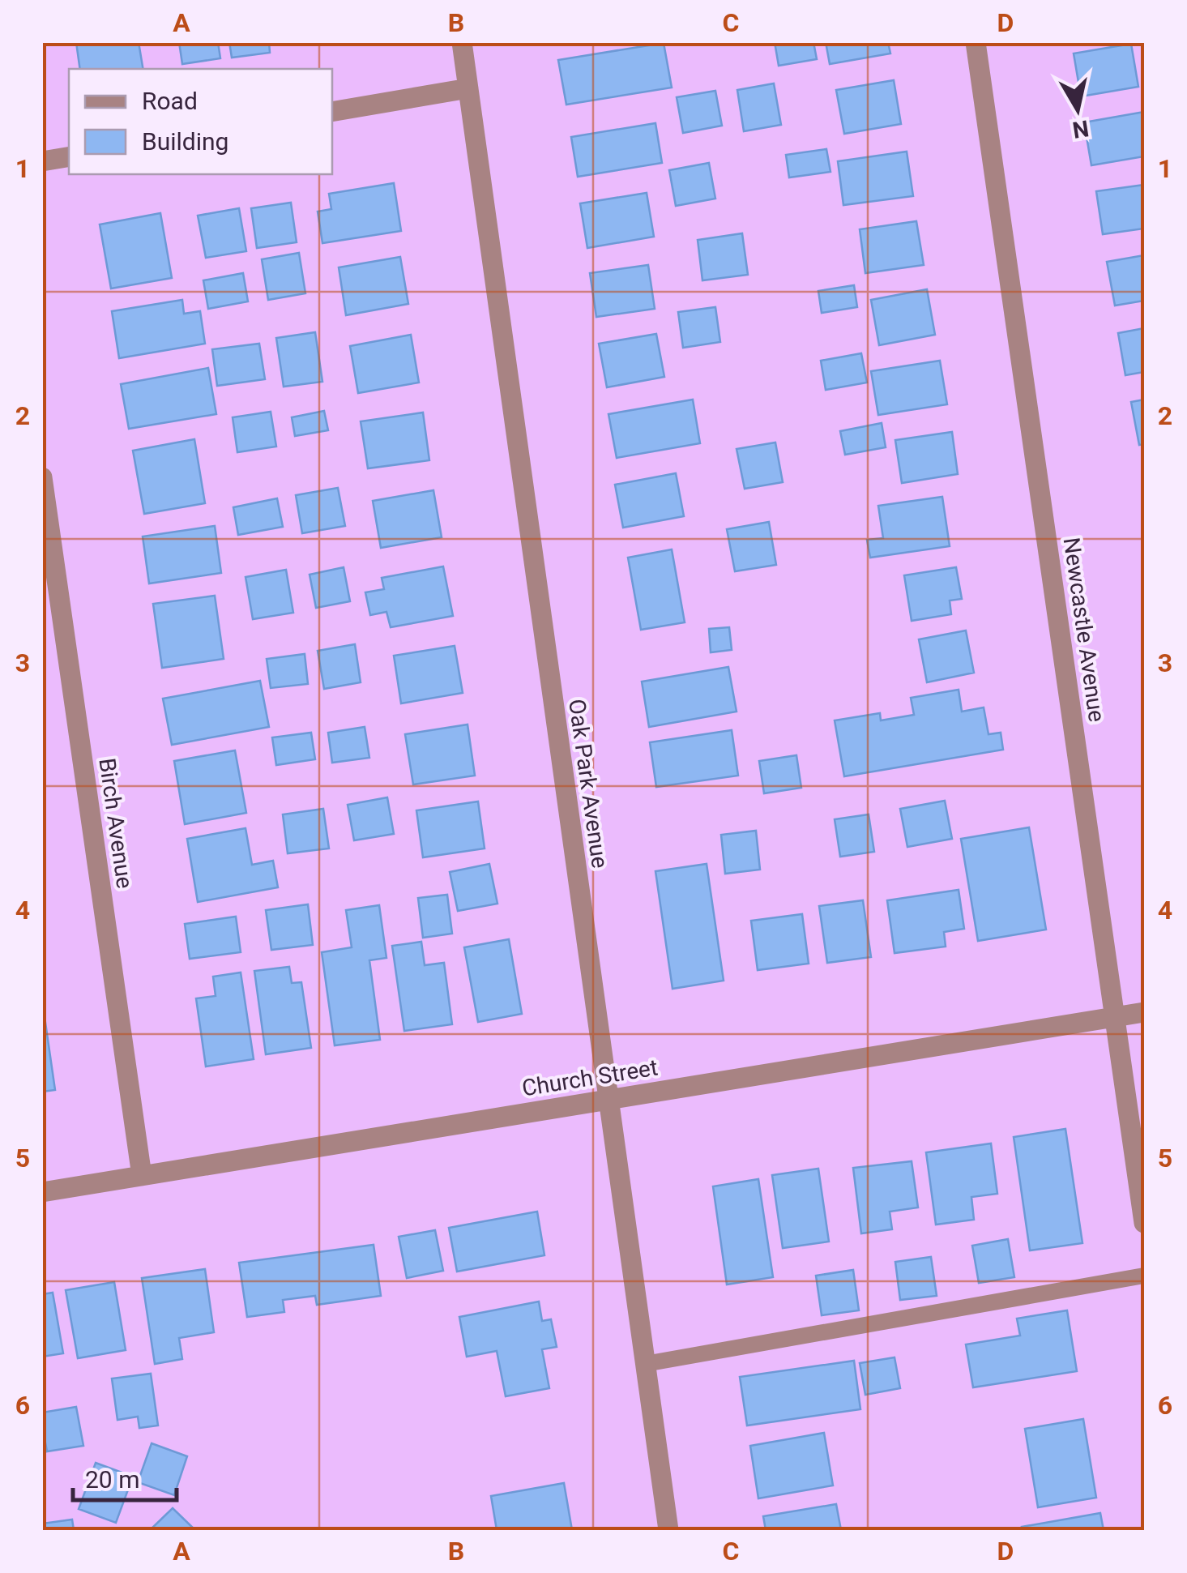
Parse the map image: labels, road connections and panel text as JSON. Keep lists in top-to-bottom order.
{
  "streets": {
    "street": [
      "Newcastle Avenue",
      "Oak Park Avenue",
      "Birch Avenue",
      "Church Street"
    ]
  },
  "crossings": [
    ["Newcastle Avenue", "Church Street"],
    ["Oak Park Avenue", "Church Street"],
    ["Birch Avenue", "Church Street"]
  ],
  "legend": ["Road", "Building"],
  "scale_bar": "20 m",
  "north": "bottom",
  "grid": {
    "columns": [
      "A",
      "B",
      "C",
      "D"
    ],
    "rows": [
      "1",
      "2",
      "3",
      "4",
      "5",
      "6"
    ]
  }
}
